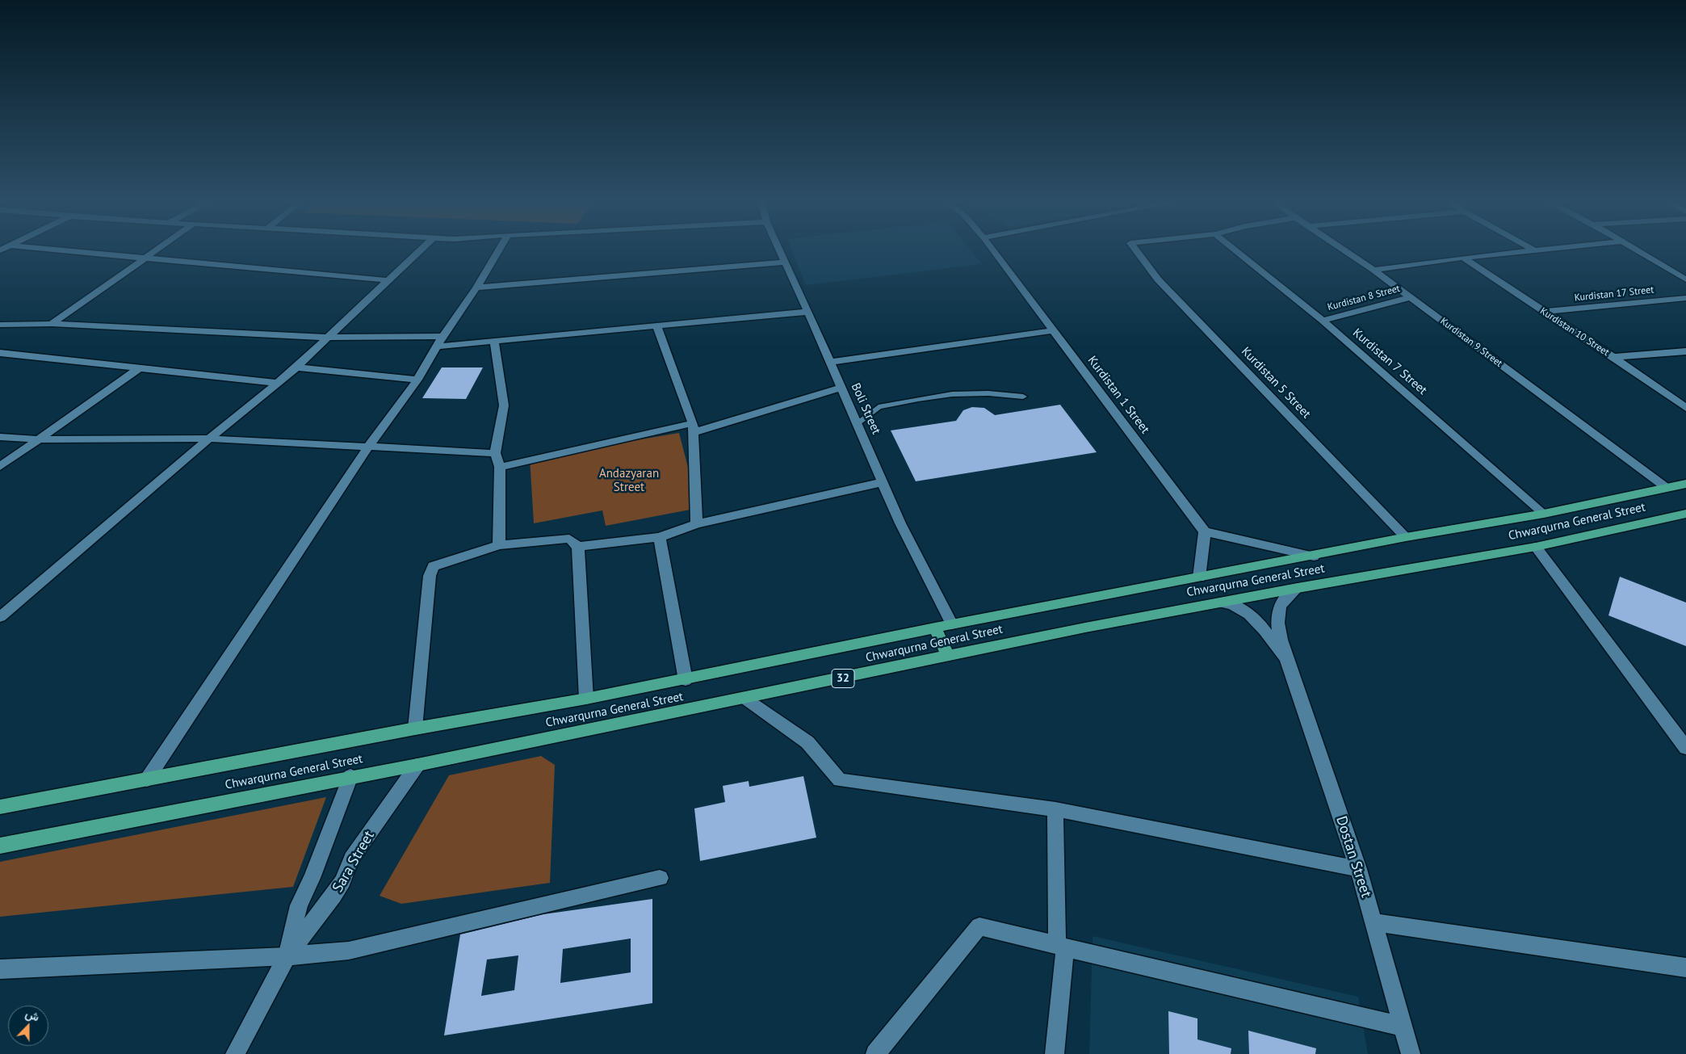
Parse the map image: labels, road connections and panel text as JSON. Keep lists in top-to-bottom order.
{
  "streets": {
    "highway": ["Chwarqurna General Street", "32"],
    "street": [
      "Kurdistan 17 Street",
      "Kurdistan 8 Street",
      "Kurdistan 10 Street",
      "Kurdistan 9 Street",
      "Kurdistan 7 Street",
      "Kurdistan 5 Street",
      "Kurdistan 1 Street",
      "Boli Street",
      "Dostan Street",
      "Sara Street"
    ]
  },
  "crossings": [
    ["Kurdistan 17 Street", "Kurdistan 10 Street"],
    ["Kurdistan 8 Street", "Kurdistan 9 Street"],
    ["Kurdistan 8 Street", "Kurdistan 7 Street"],
    ["Kurdistan 9 Street", "Chwarqurna General Street"],
    ["Kurdistan 7 Street", "Chwarqurna General Street"],
    ["Kurdistan 5 Street", "Chwarqurna General Street"],
    ["Boli Street", "Chwarqurna General Street"],
    ["Chwarqurna General Street", "Dostan Street"],
    ["Chwarqurna General Street", "Sara Street"]
  ],
  "parks": ["Andazyaran Street"],
  "north": "top"
}
